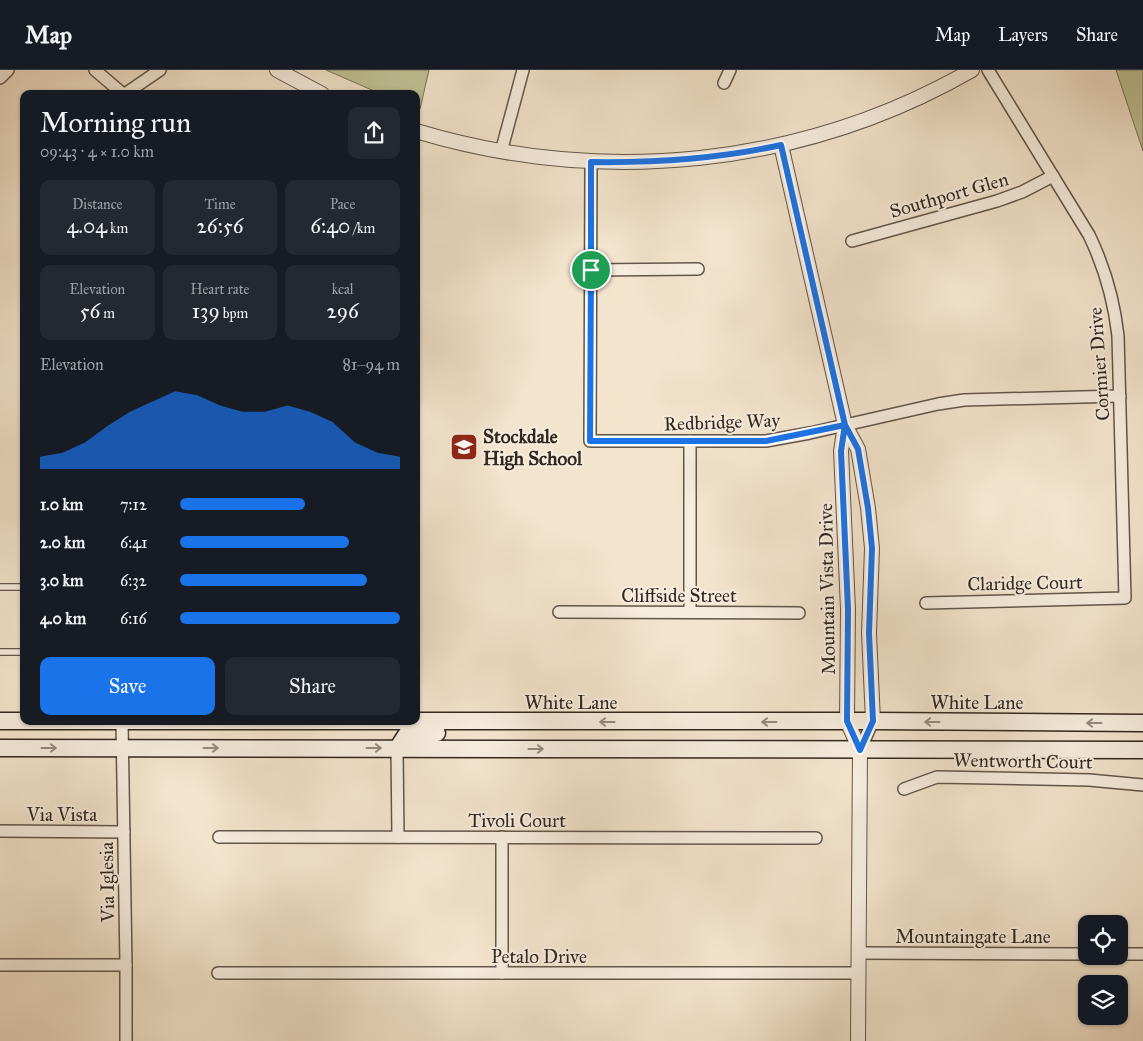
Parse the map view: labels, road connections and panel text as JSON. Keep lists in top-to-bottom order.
{
  "streets": {
    "main road": ["White Lane"],
    "street": [
      "Southport Glen",
      "Cormier Drive",
      "Redbridge Way",
      "Claridge Court",
      "Mountain Vista Drive",
      "Cliffside Street",
      "Wentworth Court",
      "Via Vista",
      "Tivoli Court",
      "Via Iglesia",
      "Mountaingate Lane",
      "Petalo Drive"
    ]
  },
  "crossings": [
    ["Southport Glen", "Cormier Drive"],
    ["Cormier Drive", "Redbridge Way"],
    ["Cormier Drive", "Claridge Court"],
    ["Redbridge Way", "Mountain Vista Drive"],
    ["Mountain Vista Drive", "White Lane"],
    ["Mountain Vista Drive", "Mountaingate Lane"],
    ["Mountain Vista Drive", "Petalo Drive"],
    ["Via Vista", "Via Iglesia"]
  ],
  "places": {
    "school or university": ["Stockdale High School"]
  },
  "page": {
    "header": "Map",
    "nav": ["Map", "Layers", "Share"],
    "heading": ["Morning run", "09:43 · 4 × 1.0 km"],
    "stats": [
      ["Distance", "4.04 km"],
      ["Time", "26:56"],
      ["Pace", "6:40 /km"],
      ["Elevation", "56 m"],
      ["Heart rate", "139 bpm"],
      ["kcal", "296"]
    ],
    "chart": ["Elevation", "81–94 m"],
    "list": [
      {
        "name": "1.0 km",
        "note": "7:12"
      },
      {
        "name": "2.0 km",
        "note": "6:41"
      },
      {
        "name": "3.0 km",
        "note": "6:32"
      },
      {
        "name": "4.0 km",
        "note": "6:16"
      }
    ],
    "buttons": ["Save", "Share"]
  }
}
